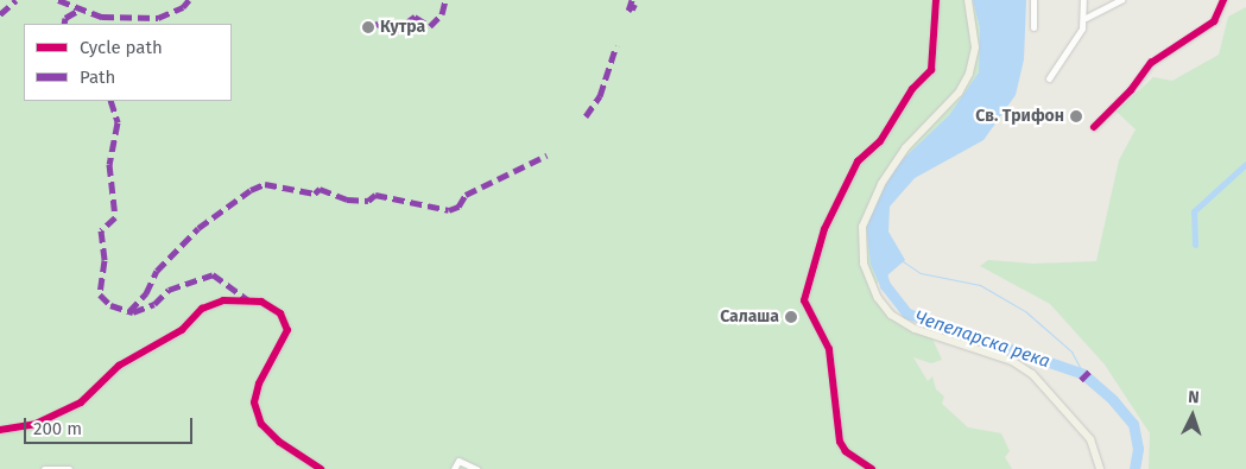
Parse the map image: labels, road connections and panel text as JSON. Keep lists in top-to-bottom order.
{
  "water": ["Чепеларска река"],
  "places": ["Кутра", "Св. Трифон", "Салаша"],
  "legend": ["Cycle path", "Path"],
  "scale_bar": "200 m",
  "north": "top"
}
